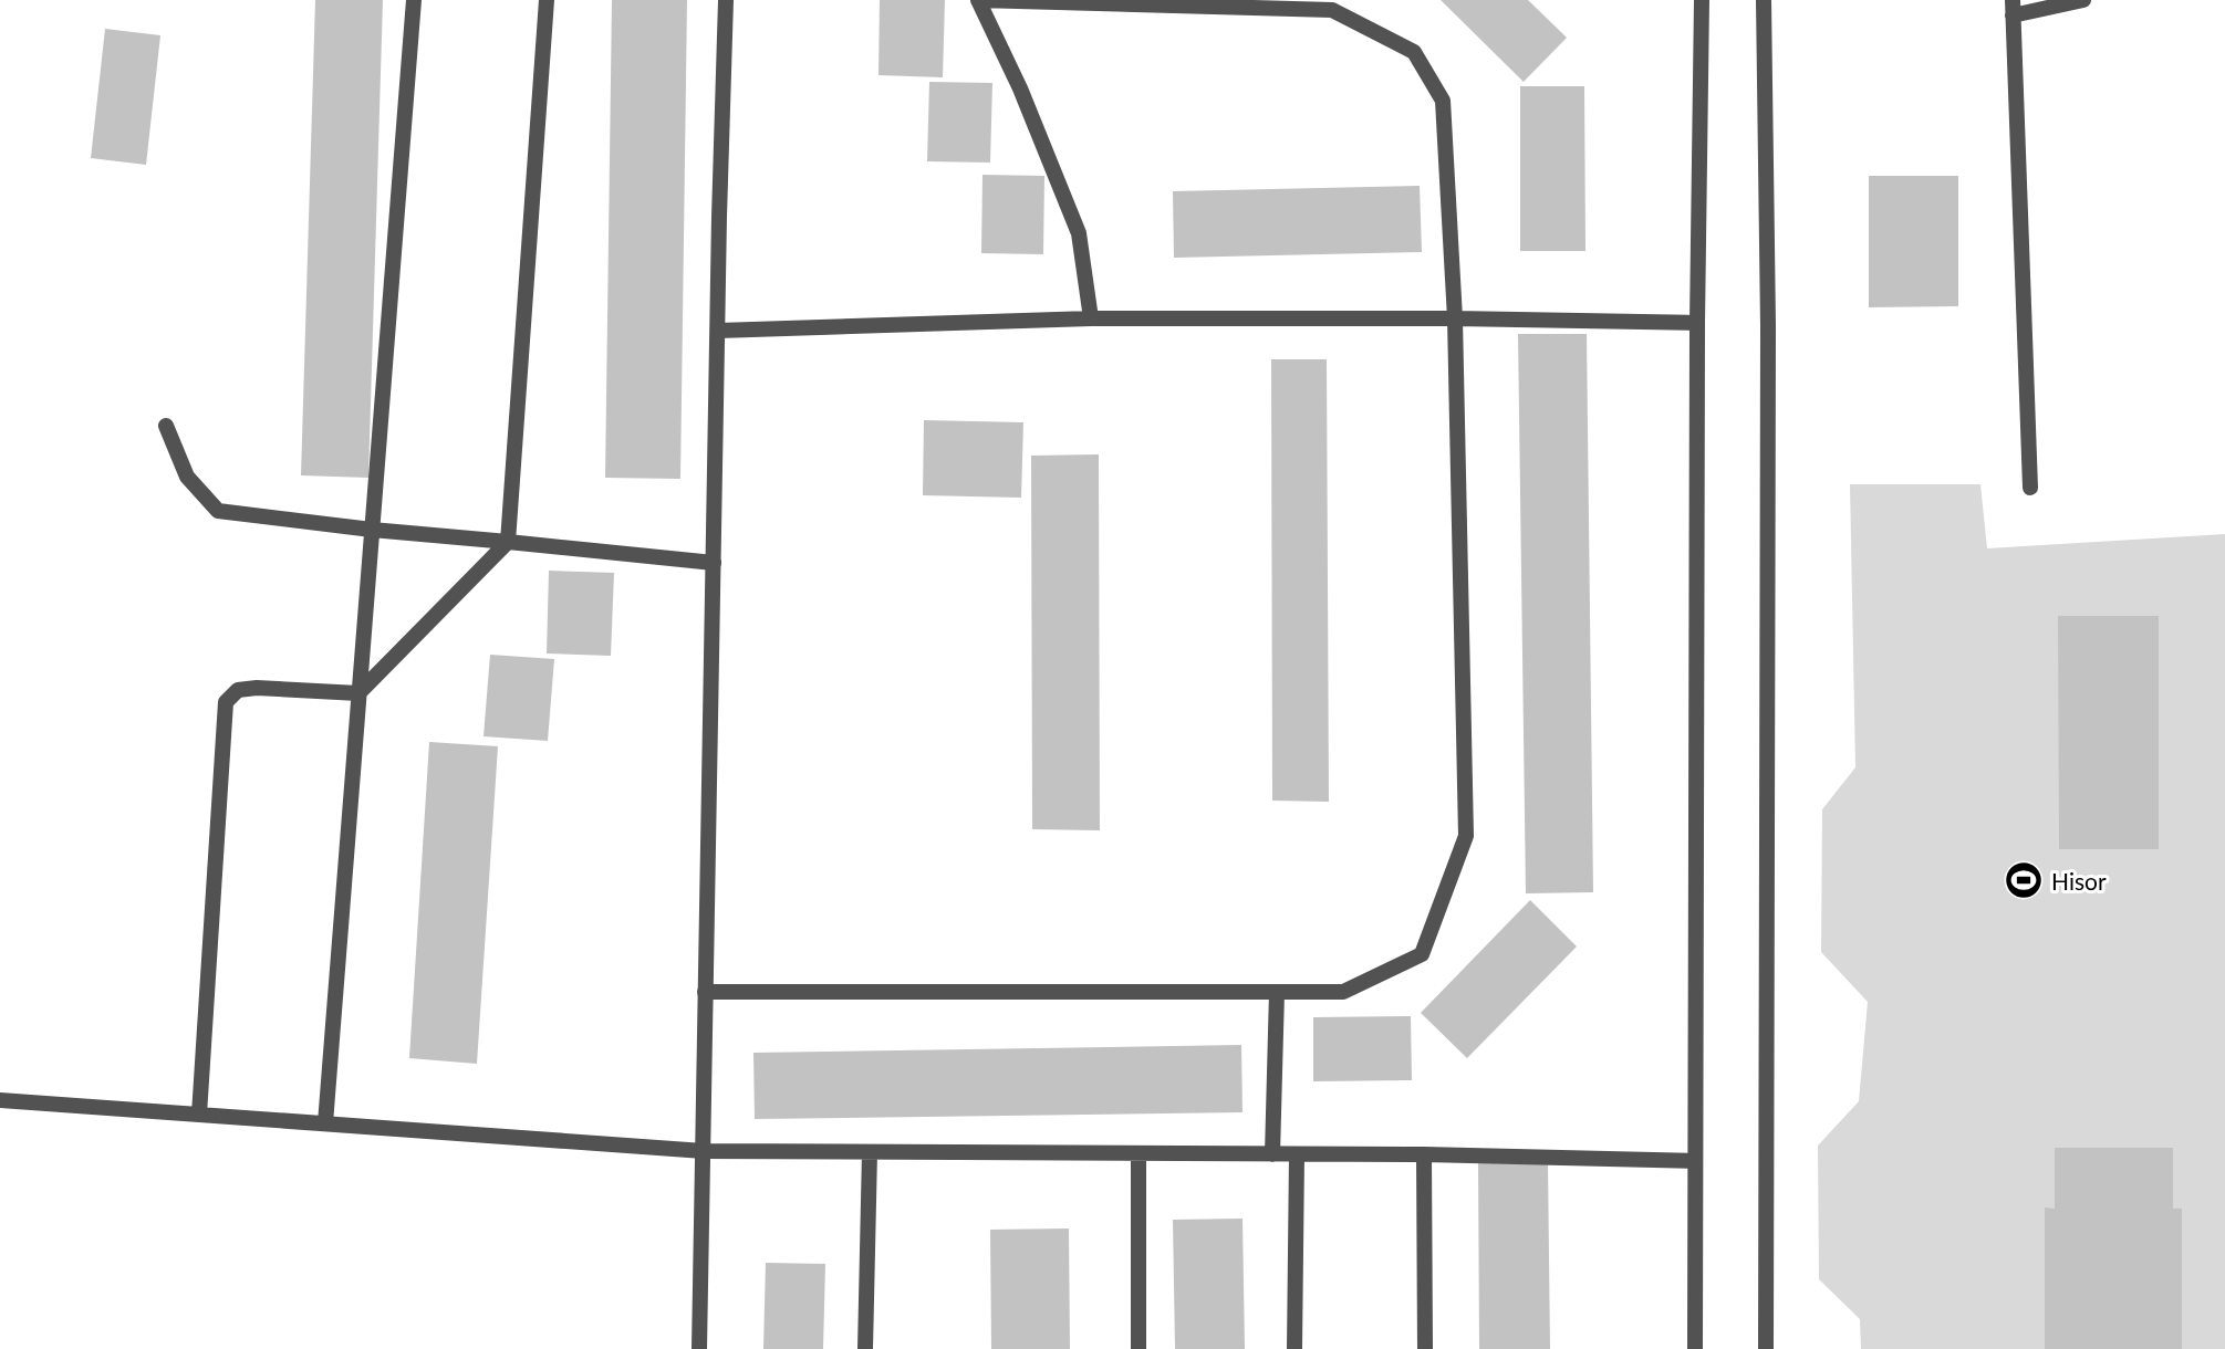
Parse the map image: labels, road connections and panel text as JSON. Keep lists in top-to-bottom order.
{
  "places": {
    "sports": ["Hisor"]
  }
}
